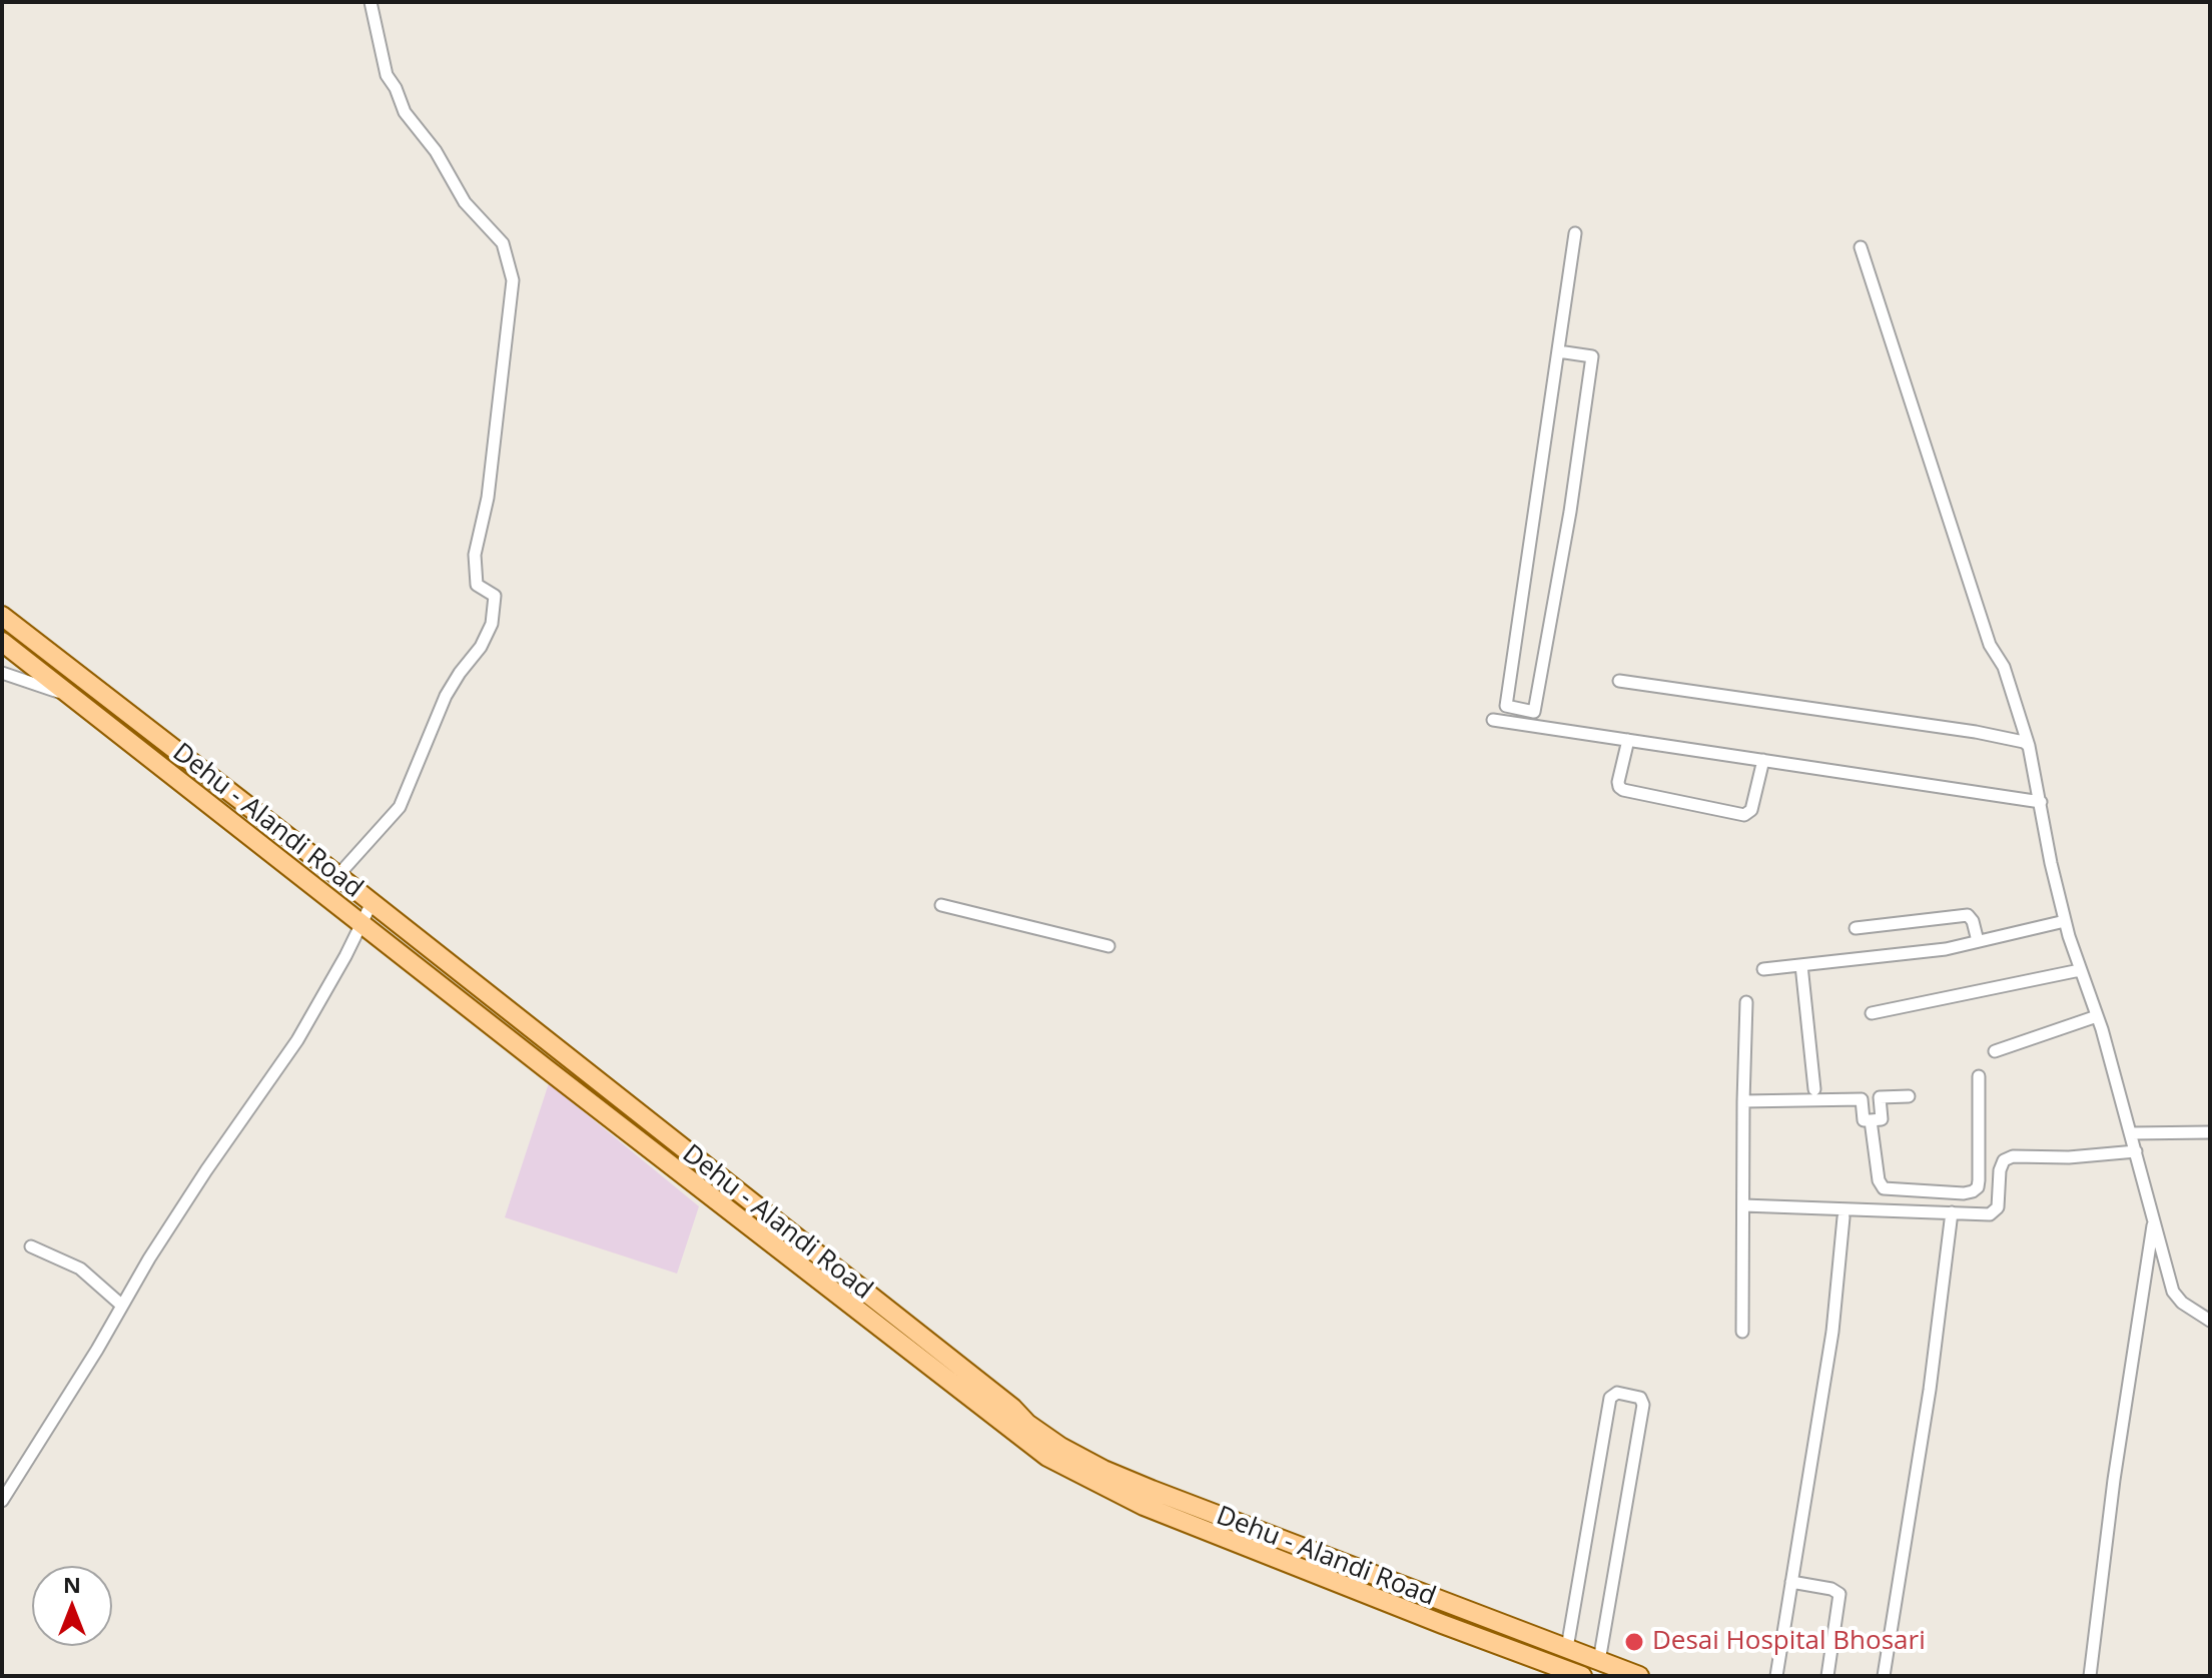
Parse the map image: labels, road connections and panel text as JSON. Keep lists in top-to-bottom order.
{
  "streets": {
    "main road": ["Dehu - Alandi Road"]
  },
  "places": ["Desai Hospital Bhosari"],
  "north": "top"
}
